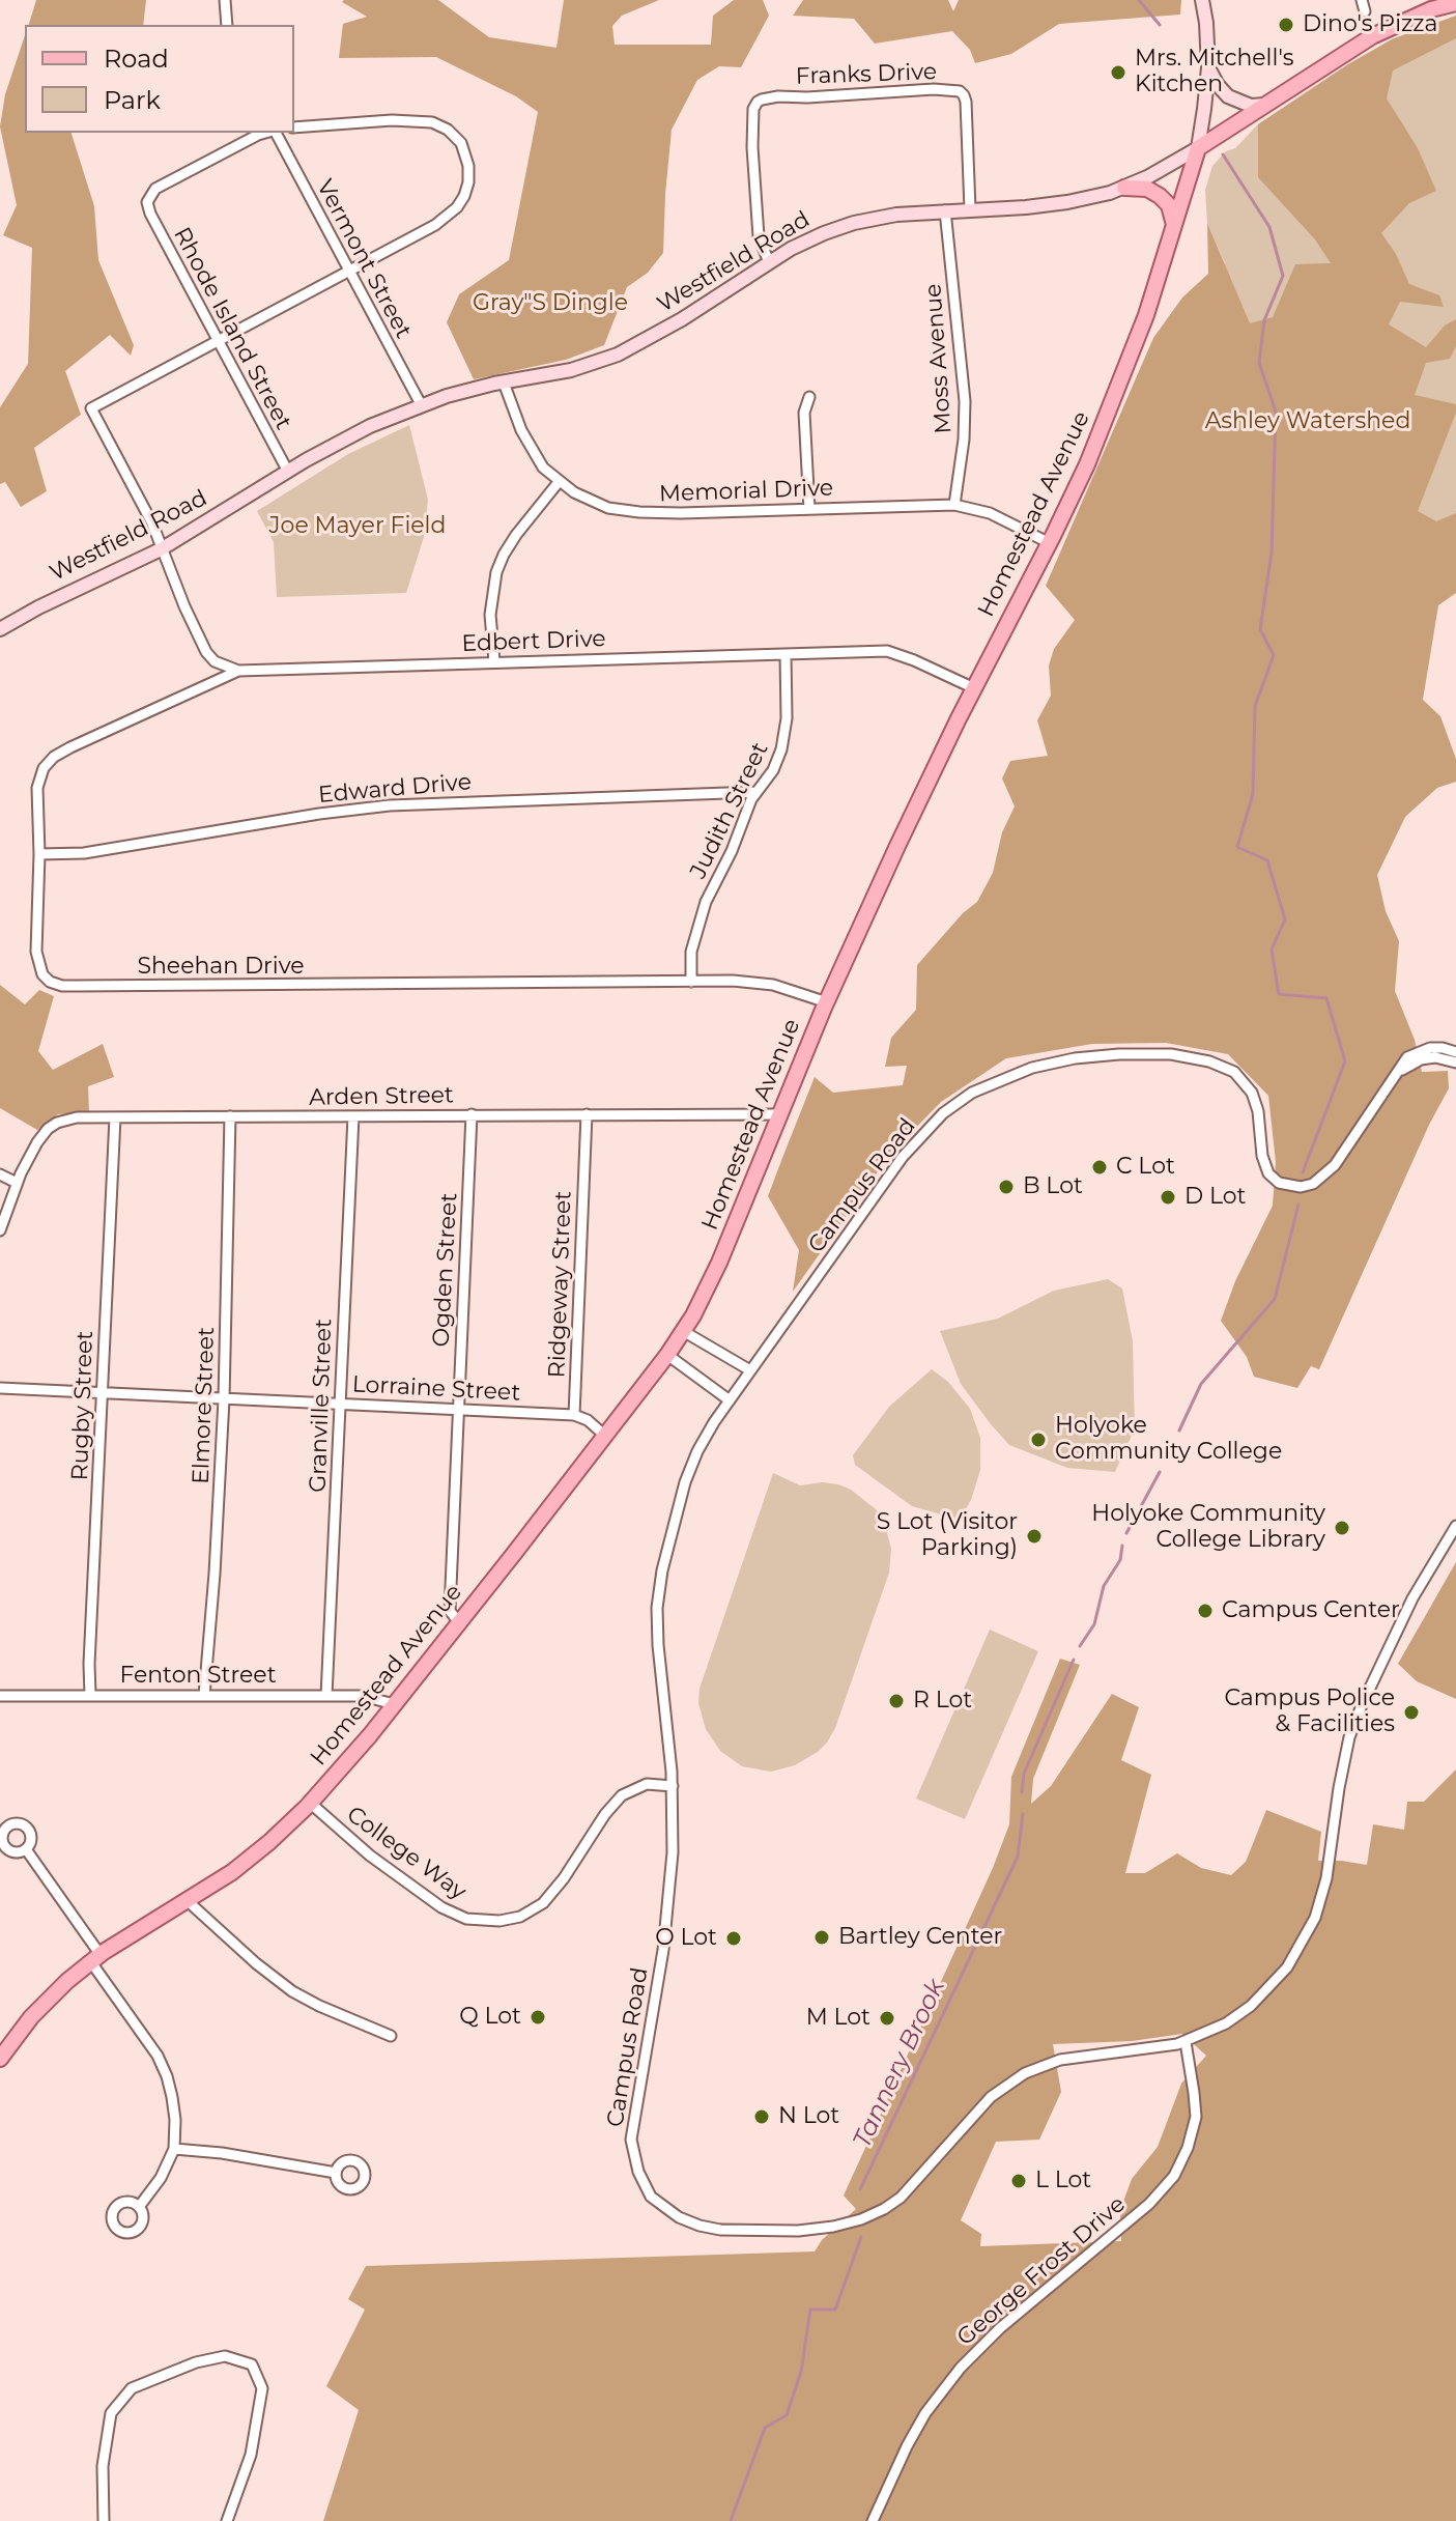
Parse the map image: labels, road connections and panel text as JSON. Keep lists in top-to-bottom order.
{
  "streets": {
    "main road": ["Westfield Road", "Homestead Avenue"],
    "street": [
      "Franks Drive",
      "Vermont Street",
      "Rhode Island Street",
      "Moss Avenue",
      "Memorial Drive",
      "Edbert Drive",
      "Edward Drive",
      "Judith Street",
      "Sheehan Drive",
      "Arden Street",
      "Campus Road",
      "Ogden Street",
      "Ridgeway Street",
      "Lorraine Street",
      "Rugby Street",
      "Elmore Street",
      "Granville Street",
      "Fenton Street",
      "College Way",
      "George Frost Drive"
    ]
  },
  "crossings": [
    ["Franks Drive", "Westfield Road"],
    ["Vermont Street", "Westfield Road"],
    ["Westfield Road", "Rhode Island Street"],
    ["Westfield Road", "Moss Avenue"],
    ["Westfield Road", "Memorial Drive"],
    ["Westfield Road", "Homestead Avenue"],
    ["Moss Avenue", "Memorial Drive"],
    ["Memorial Drive", "Homestead Avenue"],
    ["Homestead Avenue", "Edbert Drive"],
    ["Homestead Avenue", "Sheehan Drive"],
    ["Homestead Avenue", "Arden Street"],
    ["Homestead Avenue", "Ogden Street"],
    ["Homestead Avenue", "Fenton Street"],
    ["Homestead Avenue", "College Way"],
    ["Edbert Drive", "Judith Street"],
    ["Edbert Drive", "Sheehan Drive"],
    ["Edward Drive", "Judith Street"],
    ["Edward Drive", "Sheehan Drive"],
    ["Judith Street", "Sheehan Drive"],
    ["Arden Street", "Ogden Street"],
    ["Arden Street", "Ridgeway Street"],
    ["Arden Street", "Rugby Street"],
    ["Arden Street", "Elmore Street"],
    ["Arden Street", "Granville Street"],
    ["Campus Road", "College Way"],
    ["Campus Road", "George Frost Drive"],
    ["Ogden Street", "Lorraine Street"],
    ["Ridgeway Street", "Lorraine Street"],
    ["Lorraine Street", "Rugby Street"],
    ["Lorraine Street", "Elmore Street"],
    ["Lorraine Street", "Granville Street"],
    ["Rugby Street", "Fenton Street"],
    ["Elmore Street", "Fenton Street"],
    ["Granville Street", "Fenton Street"]
  ],
  "water": ["Tannery Brook"],
  "parks": ["Gray\"S Dingle", "Ashley Watershed", "Joe Mayer Field"],
  "places": [
    "Dino's Pizza",
    "Mrs. Mitchell's Kitchen",
    "C Lot",
    "B Lot",
    "D Lot",
    "Holyoke Community College",
    "Holyoke Community College Library",
    "S Lot (Visitor Parking)",
    "Campus Center",
    "R Lot",
    "Campus Police & Facilities",
    "Bartley Center",
    "O Lot",
    "Q Lot",
    "M Lot",
    "N Lot",
    "L Lot"
  ],
  "legend": ["Road", "Park"]
}
